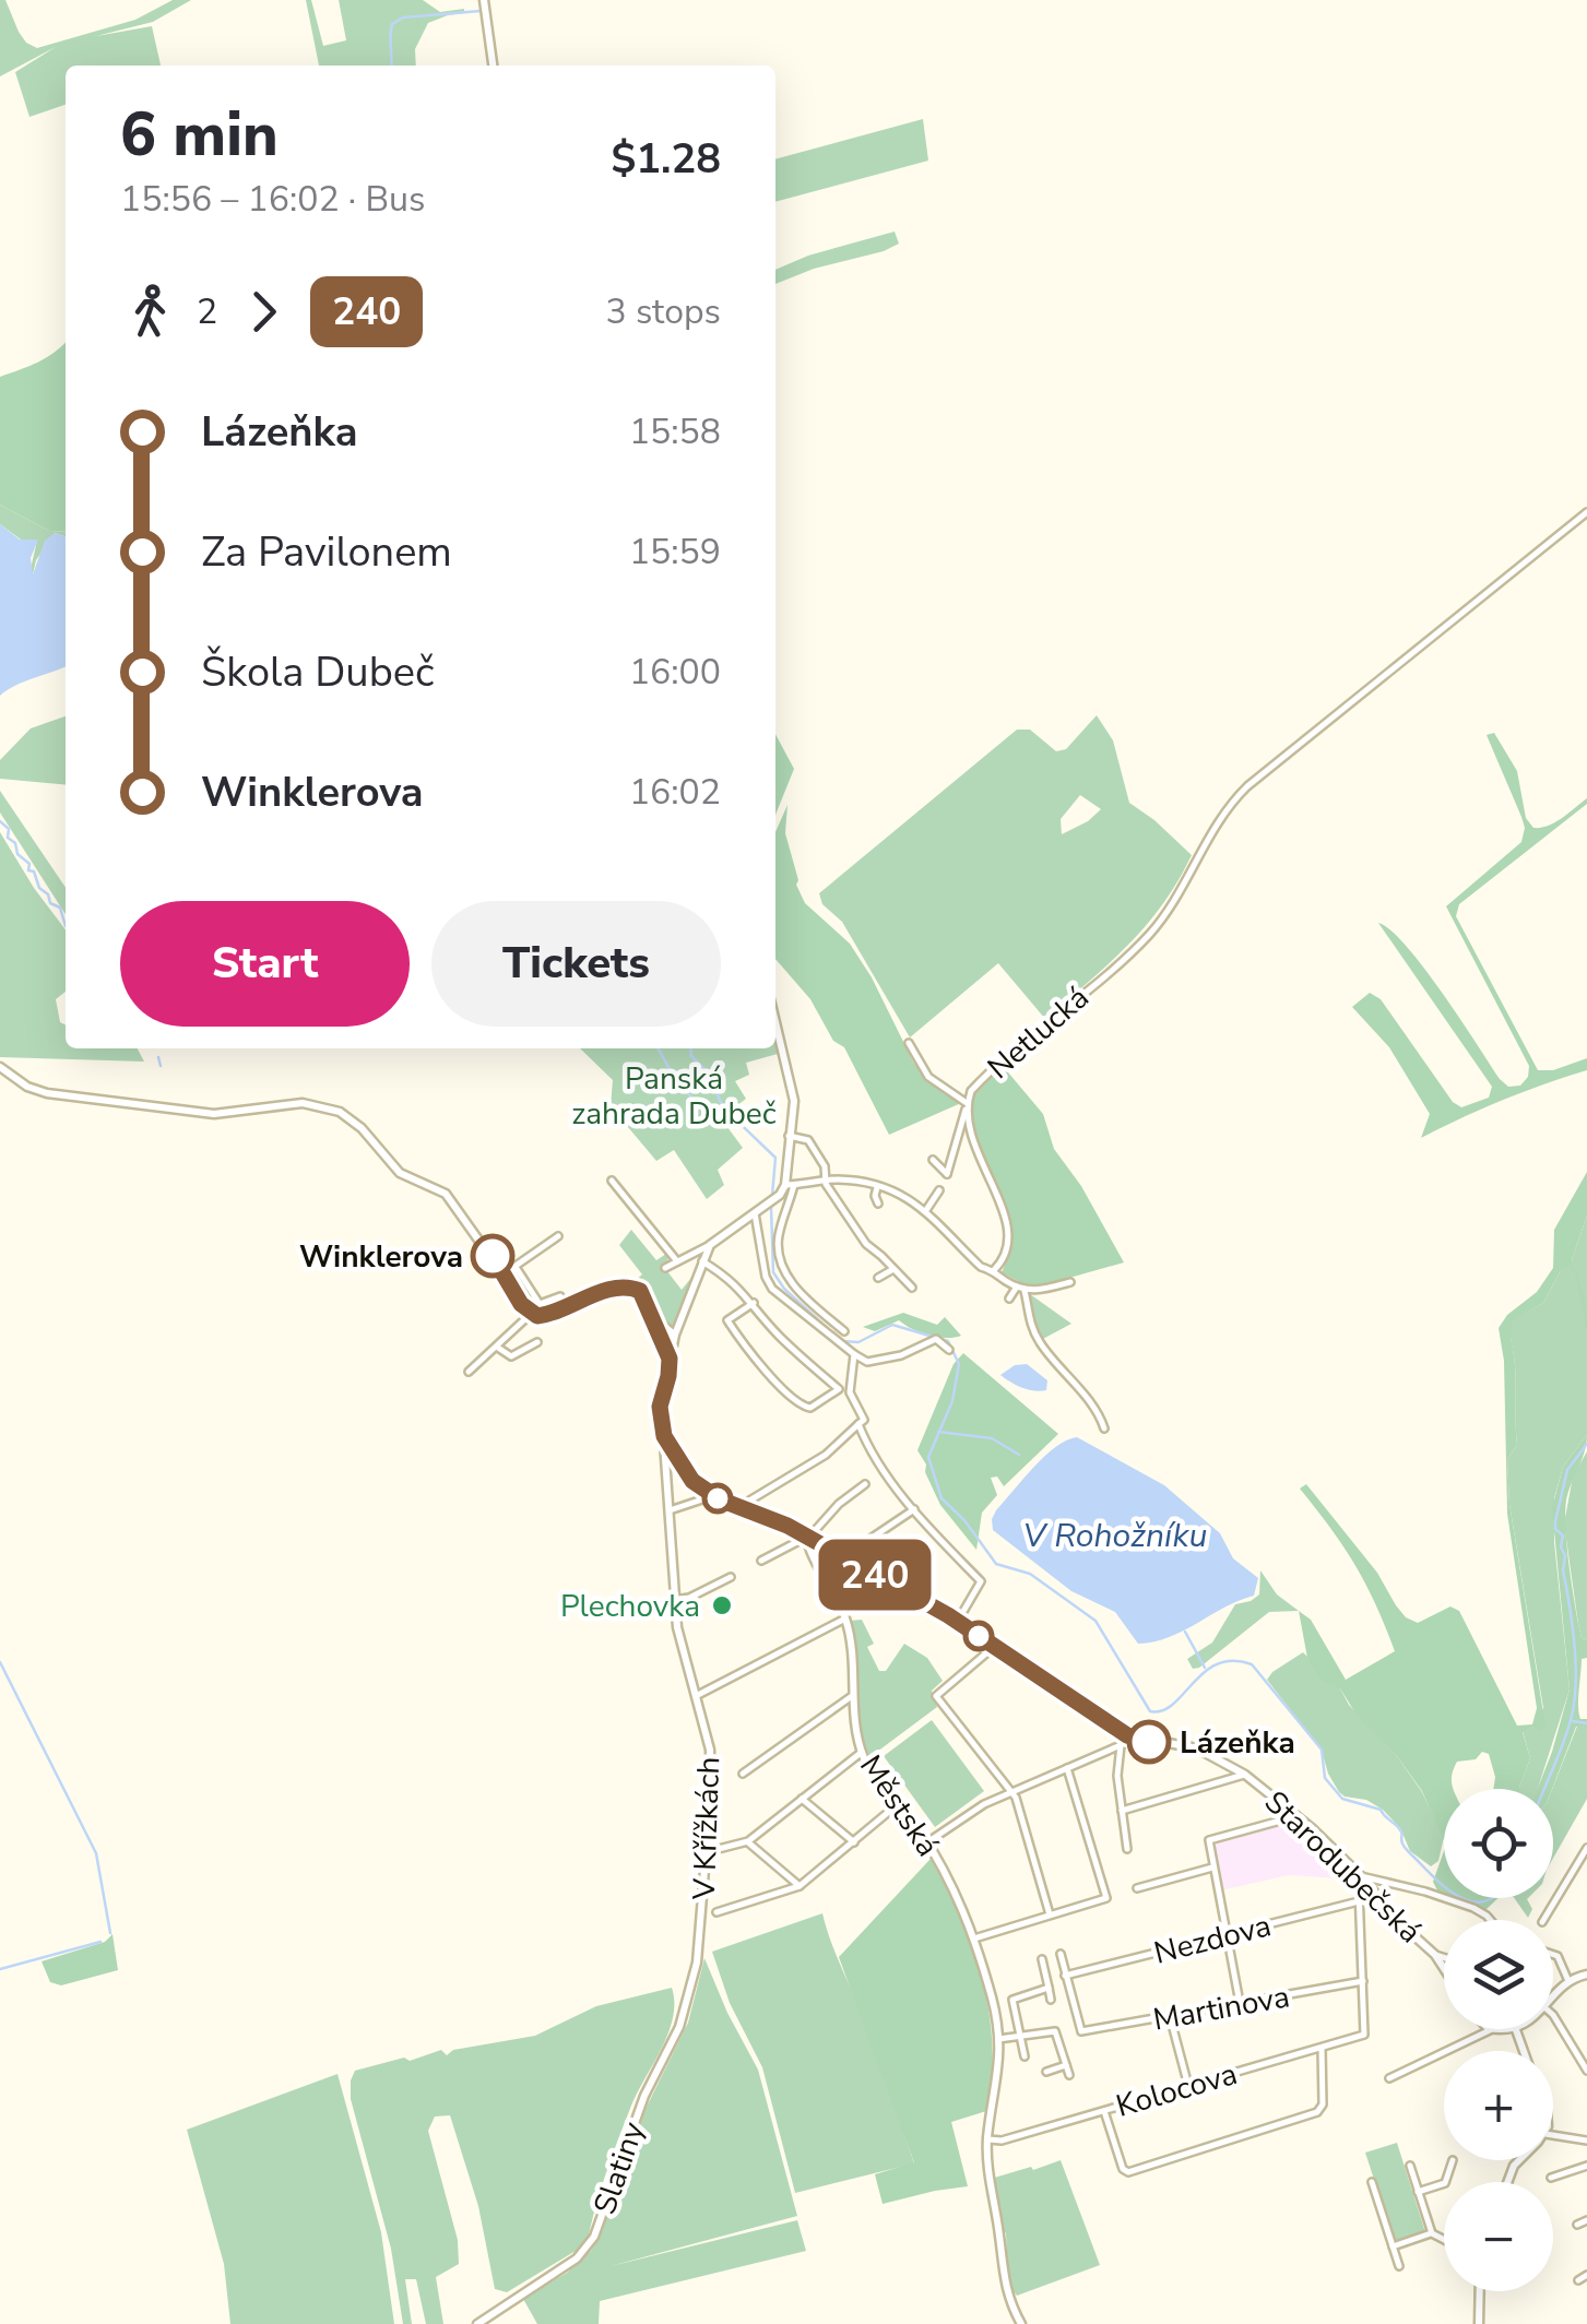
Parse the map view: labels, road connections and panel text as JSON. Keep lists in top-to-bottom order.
{
  "streets": {
    "street": [
      "Netlucká",
      "Městská",
      "V Křížkách",
      "Starodubečská",
      "Nezdova",
      "Martinova",
      "Kolocova",
      "Slatiny"
    ]
  },
  "crossings": [
    ["Městská", "Starodubečská"],
    ["Městská", "Kolocova"],
    ["V Křížkách", "Starodubečská"],
    ["V Křížkách", "Slatiny"],
    ["Nezdova", "Martinova"],
    ["Martinova", "Kolocova"]
  ],
  "water": ["V Rohožníku"],
  "parks": ["Panská zahrada Dubeč"],
  "places": ["Winklerova", "Plechovka", "Lázeňka"],
  "lines": ["bus line 240"],
  "page": {
    "on_map": "240",
    "heading": ["6 min", "15:56 – 16:02 · Bus", "$1.28"],
    "legs": ["2", "240", "3 stops"],
    "list": [
      {
        "name": "Lázeňka",
        "value": "15:58"
      },
      {
        "name": "Za Pavilonem",
        "value": "15:59"
      },
      {
        "name": "Škola Dubeč",
        "value": "16:00"
      },
      {
        "name": "Winklerova",
        "value": "16:02"
      }
    ],
    "buttons": ["Start", "Tickets"],
    "map_buttons": ["+", "−"]
  }
}
